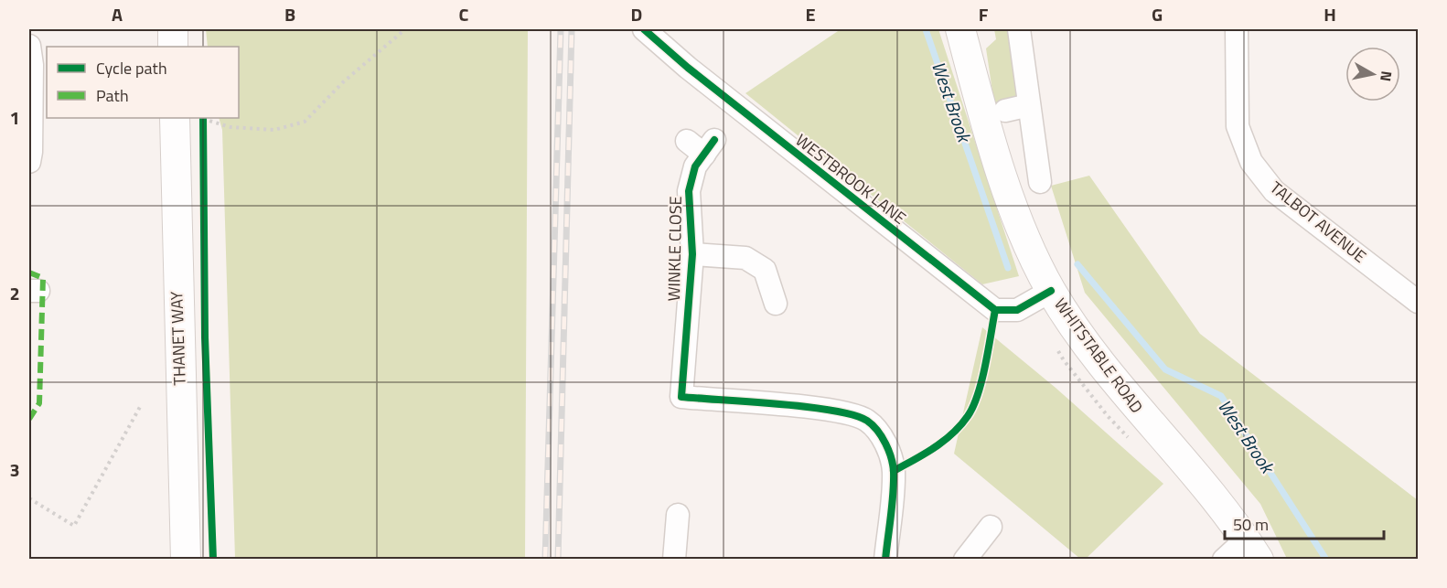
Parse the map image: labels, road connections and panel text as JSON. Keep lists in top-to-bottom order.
{
  "streets": {
    "main road": ["THANET WAY", "WHITSTABLE ROAD"],
    "street": ["WESTBROOK LANE", "TALBOT AVENUE", "WINKLE CLOSE"]
  },
  "crossings": [
    ["WESTBROOK LANE", "WHITSTABLE ROAD"]
  ],
  "water": ["West Brook"],
  "legend": ["Cycle path", "Path"],
  "scale_bar": "50 m",
  "north": "right",
  "grid": {
    "columns": [
      "A",
      "B",
      "C",
      "D",
      "E",
      "F",
      "G",
      "H"
    ],
    "rows": ["1", "2", "3"]
  }
}
